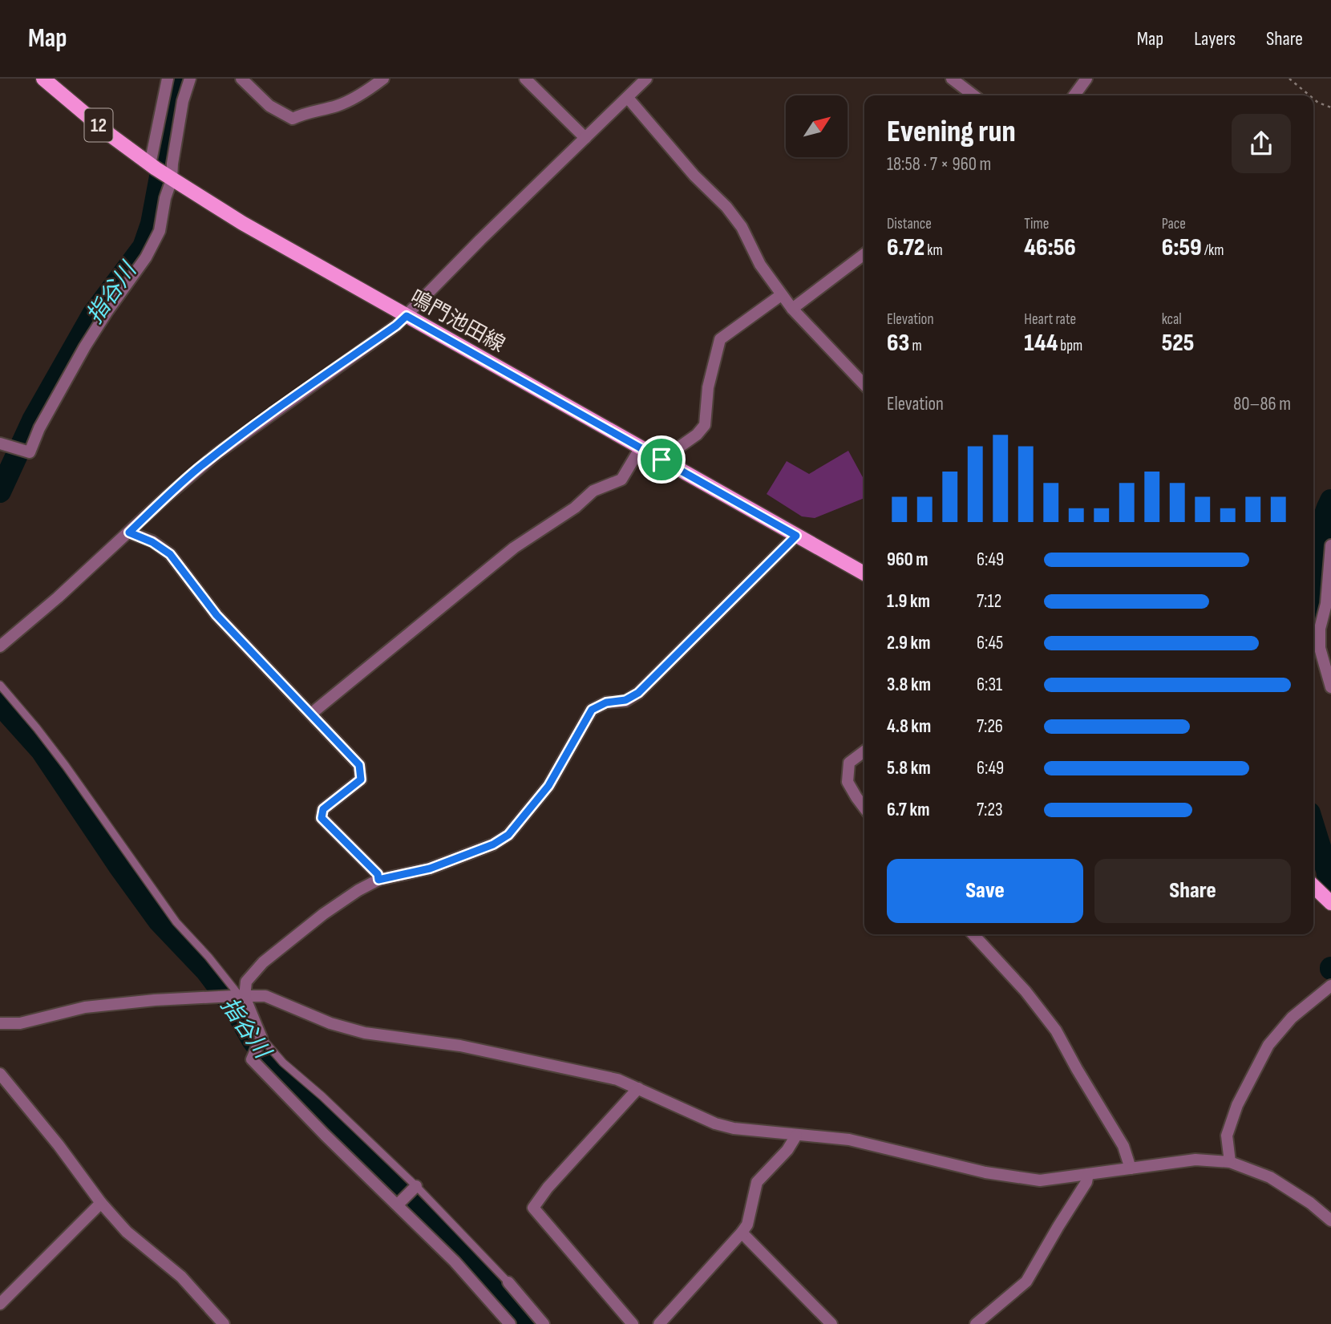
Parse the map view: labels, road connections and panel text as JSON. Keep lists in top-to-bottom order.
{
  "streets": {
    "main road": ["12", "鳴門池田線"]
  },
  "water": ["指谷川"],
  "north": "top right",
  "page": {
    "header": "Map",
    "nav": ["Map", "Layers", "Share"],
    "heading": ["Evening run", "18:58 · 7 × 960 m"],
    "stats": [
      ["Distance", "6.72 km"],
      ["Time", "46:56"],
      ["Pace", "6:59 /km"],
      ["Elevation", "63 m"],
      ["Heart rate", "144 bpm"],
      ["kcal", "525"]
    ],
    "chart": ["Elevation", "80–86 m"],
    "list": [
      {
        "name": "960 m",
        "note": "6:49"
      },
      {
        "name": "1.9 km",
        "note": "7:12"
      },
      {
        "name": "2.9 km",
        "note": "6:45"
      },
      {
        "name": "3.8 km",
        "note": "6:31"
      },
      {
        "name": "4.8 km",
        "note": "7:26"
      },
      {
        "name": "5.8 km",
        "note": "6:49"
      },
      {
        "name": "6.7 km",
        "note": "7:23"
      }
    ],
    "buttons": ["Save", "Share"]
  }
}
